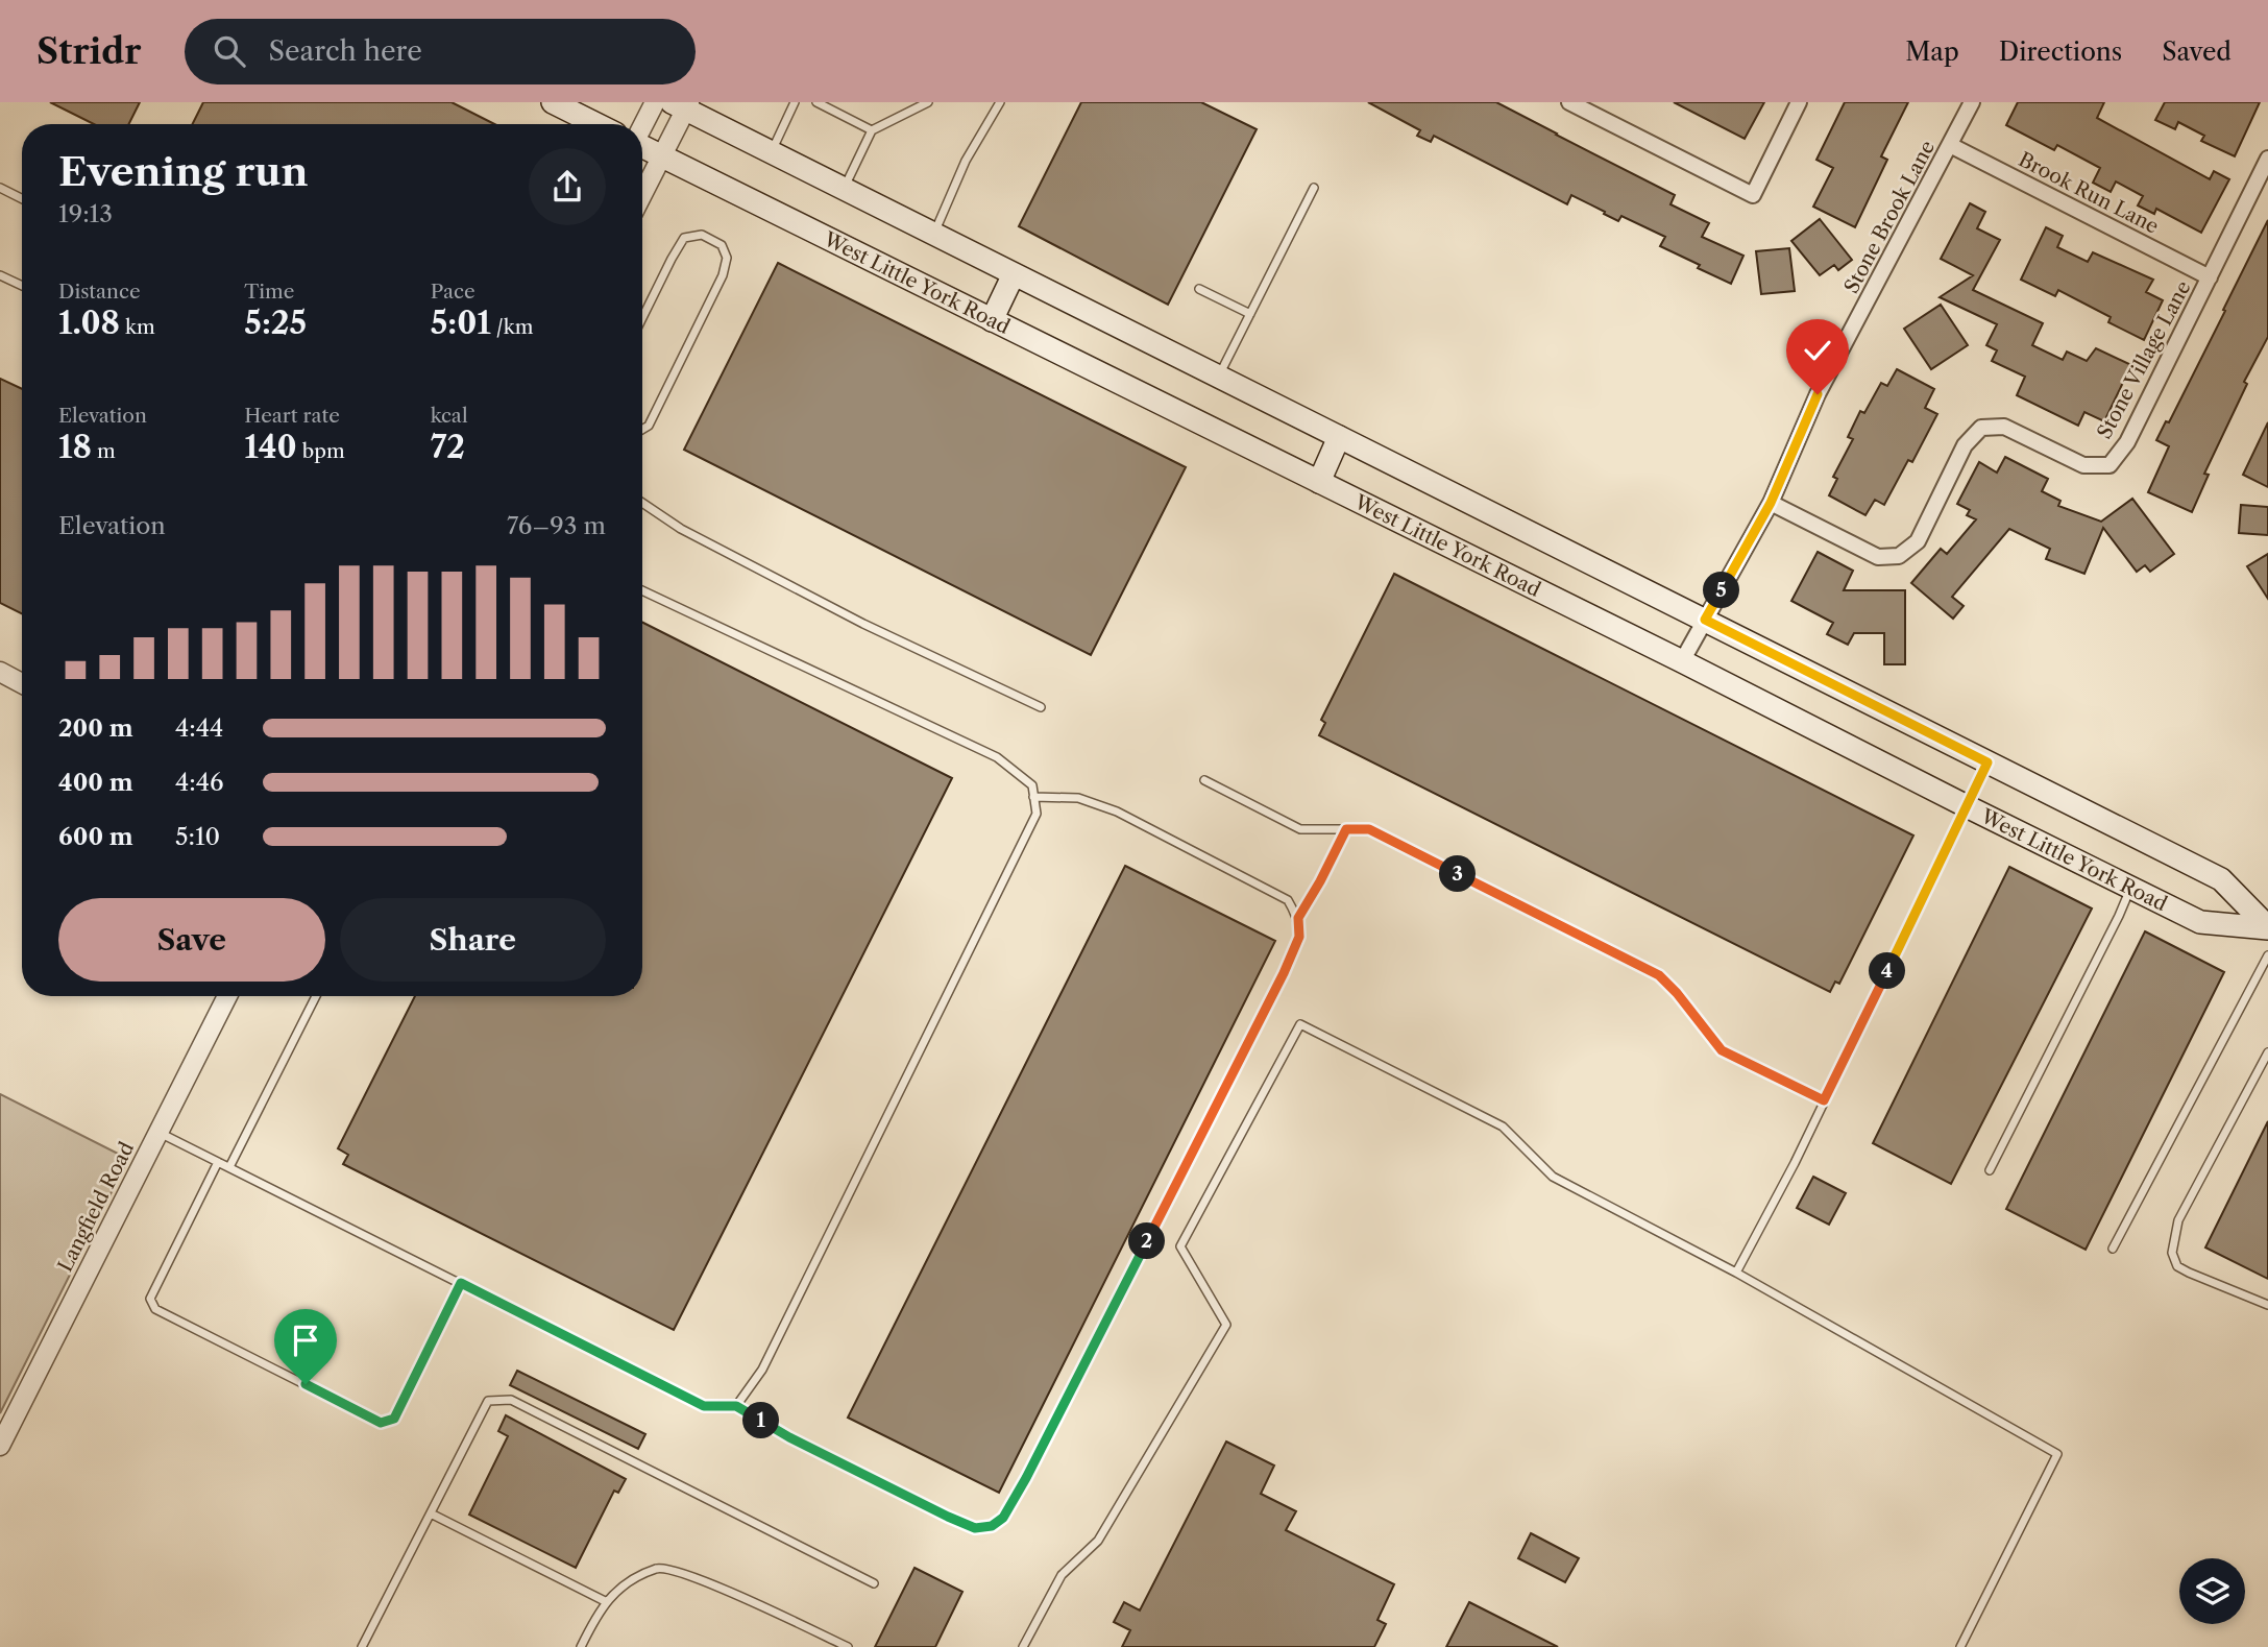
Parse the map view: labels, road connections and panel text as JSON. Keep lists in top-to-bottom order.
{
  "streets": {
    "main road": ["West Little York Road"],
    "street": [
      "Brook Run Lane",
      "Stone Brook Lane",
      "Stone Village Lane",
      "Langfield Road"
    ]
  },
  "crossings": [
    ["Brook Run Lane", "Stone Brook Lane"],
    ["Brook Run Lane", "Stone Village Lane"],
    ["Stone Brook Lane", "West Little York Road"],
    ["Stone Brook Lane", "Stone Village Lane"]
  ],
  "page": {
    "header": "Stridr",
    "search": "Search here",
    "nav": ["Map", "Directions", "Saved"],
    "heading": ["Evening run", "19:13"],
    "stats": [
      ["Distance", "1.08 km"],
      ["Time", "5:25"],
      ["Pace", "5:01 /km"],
      ["Elevation", "18 m"],
      ["Heart rate", "140 bpm"],
      ["kcal", "72"]
    ],
    "chart": ["Elevation", "76–93 m"],
    "pins": [
      "5",
      "3",
      "4",
      "2",
      "1"
    ],
    "list": [
      {
        "name": "200 m",
        "note": "4:44"
      },
      {
        "name": "400 m",
        "note": "4:46"
      },
      {
        "name": "600 m",
        "note": "5:10"
      }
    ],
    "buttons": ["Save", "Share"]
  }
}
